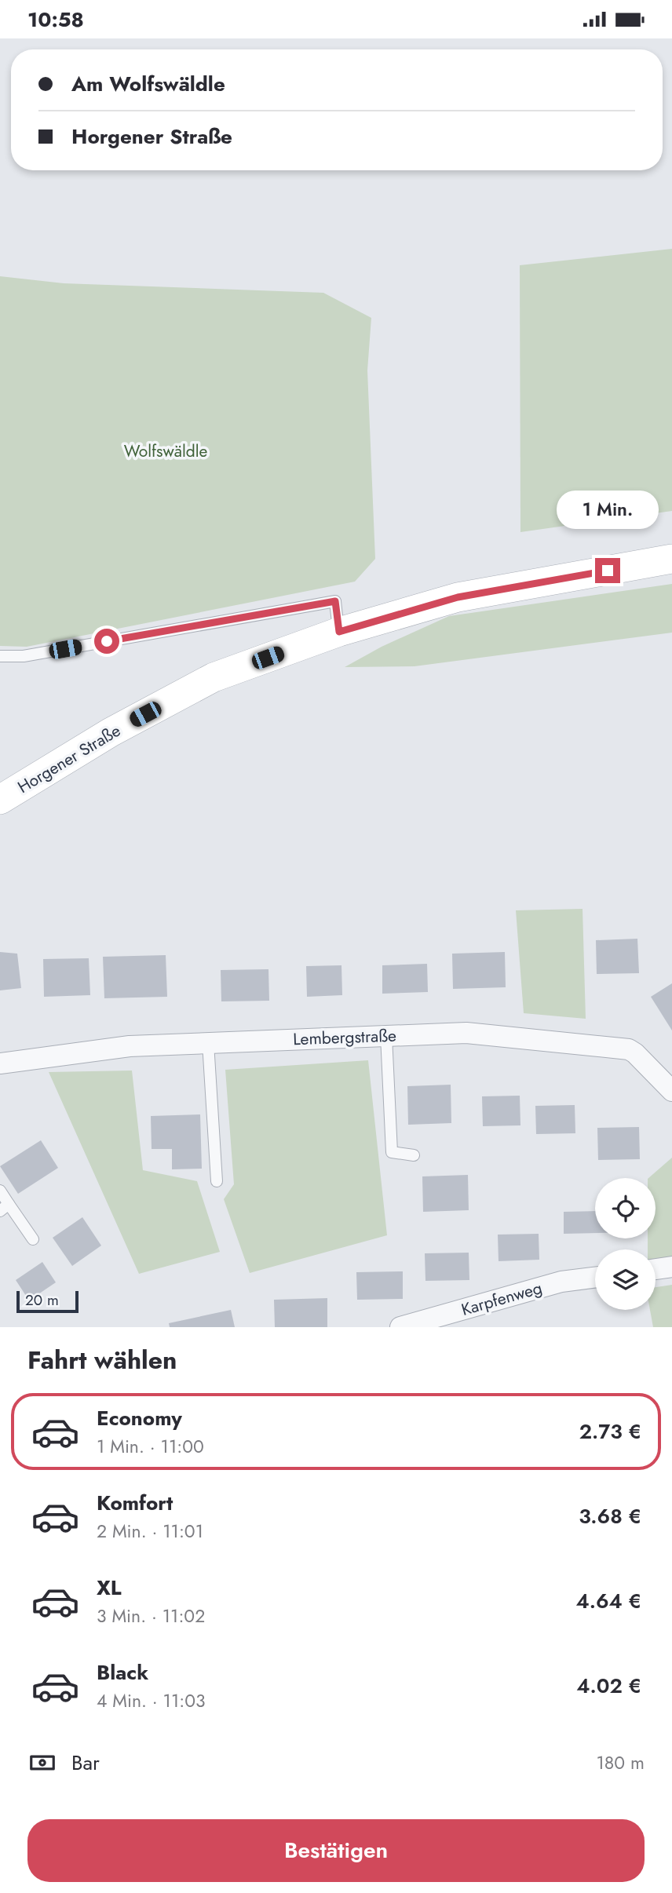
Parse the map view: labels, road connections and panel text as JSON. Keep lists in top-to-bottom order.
{
  "streets": {
    "street": ["Horgener Straße", "Lembergstraße", "Karpfenweg"]
  },
  "parks": ["Wolfswäldle"],
  "scale_bar": "20 m",
  "page": {
    "status": "10:58",
    "banner": ["Am Wolfswäldle", "Horgener Straße"],
    "bubble": "1 Min.",
    "scale": "20 m",
    "heading": "Fahrt wählen",
    "list": [
      {
        "name": "Economy",
        "note": "1 Min. · 11:00",
        "value": "2.73 €"
      },
      {
        "name": "Komfort",
        "note": "2 Min. · 11:01",
        "value": "3.68 €"
      },
      {
        "name": "XL",
        "note": "3 Min. · 11:02",
        "value": "4.64 €"
      },
      {
        "name": "Black",
        "note": "4 Min. · 11:03",
        "value": "4.02 €"
      }
    ],
    "pay": ["Bar", "180 m"],
    "buttons": "Bestätigen"
  }
}
